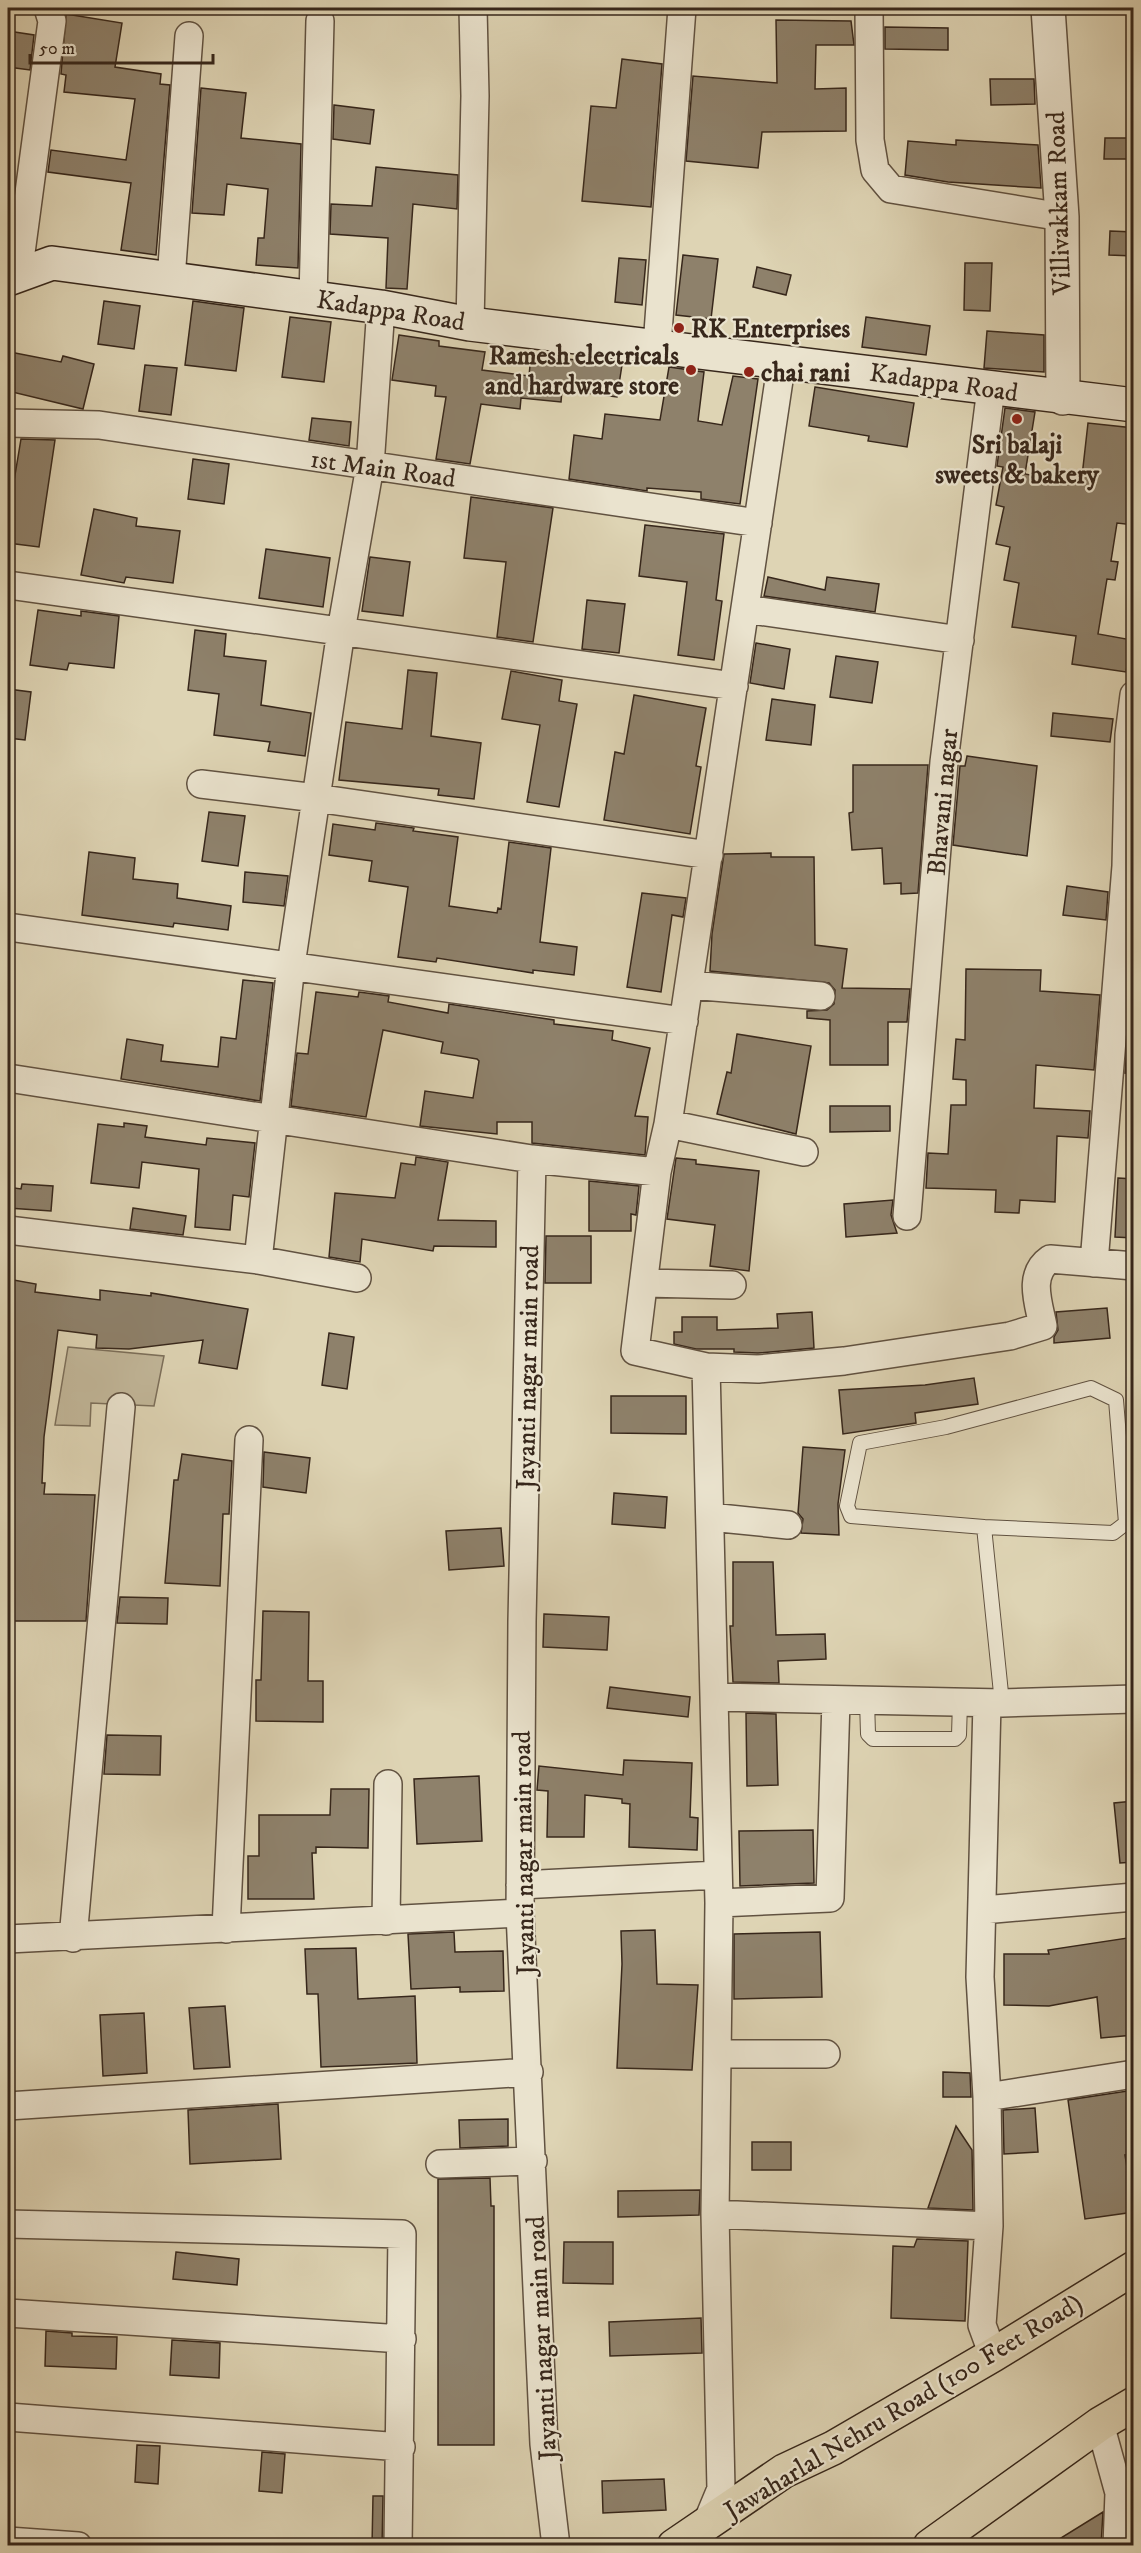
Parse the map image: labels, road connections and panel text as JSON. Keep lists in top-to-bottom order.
{
  "streets": {
    "main road": ["Villivakkam Road", "Kadappa Road", "Jawaharlal Nehru Road (100 Feet Road)"],
    "street": ["1st Main Road", "Bhavani nagar", "Jayanti nagar main road"]
  },
  "crossings": [
    ["Villivakkam Road", "Kadappa Road"],
    ["Kadappa Road", "Bhavani nagar"]
  ],
  "places": [
    "RK Enterprises",
    "Ramesh electricals and hardware store",
    "chai rani",
    "Sri balaji sweets & bakery"
  ],
  "scale_bar": "50 m"
}
